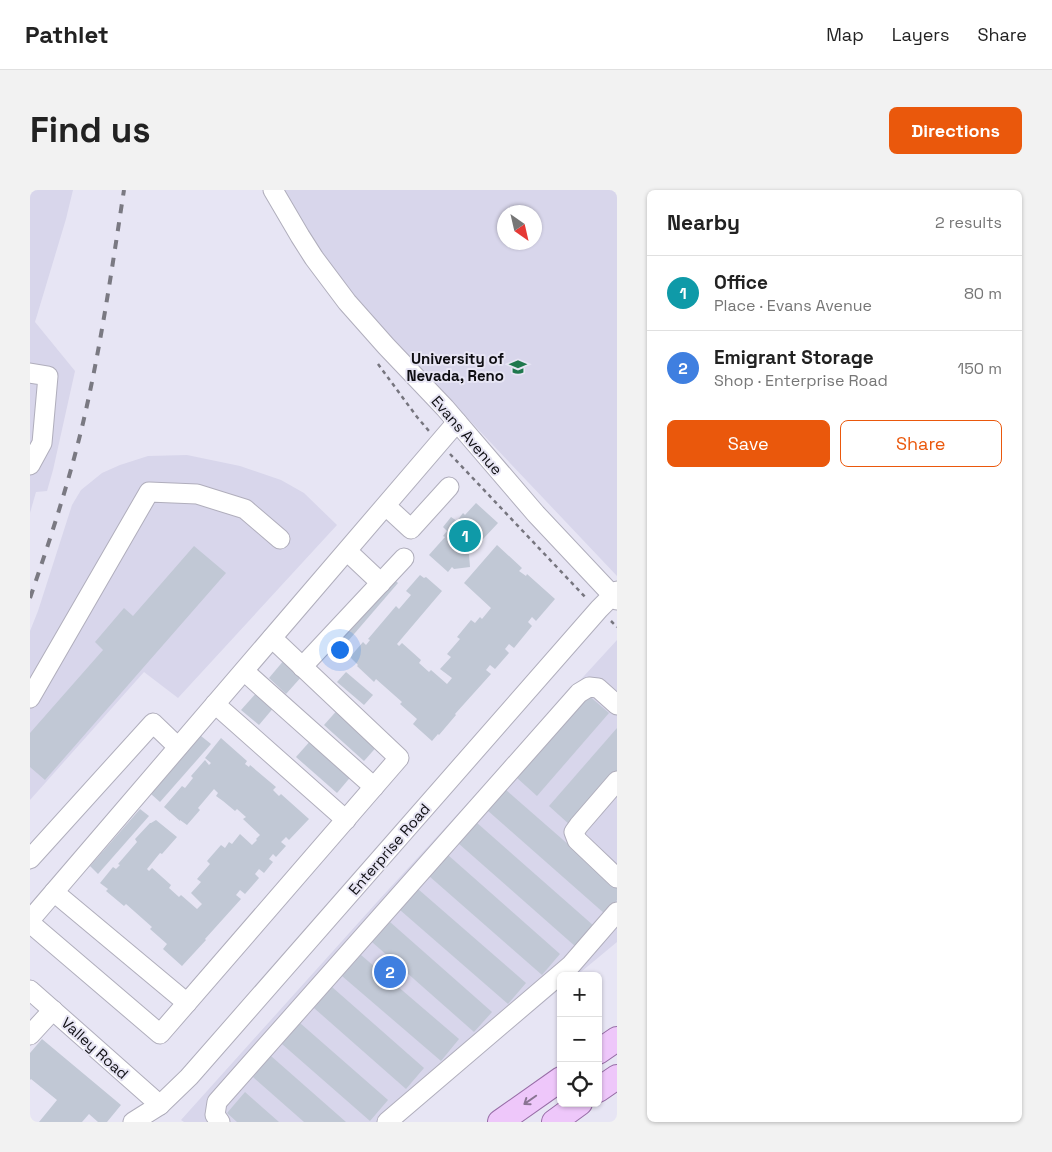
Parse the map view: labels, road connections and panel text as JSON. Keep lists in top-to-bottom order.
{
  "streets": {
    "street": ["Evans Avenue", "Enterprise Road", "Valley Road"]
  },
  "crossings": [
    ["Evans Avenue", "Enterprise Road"],
    ["Enterprise Road", "Valley Road"]
  ],
  "places": {
    "school or university": ["University of Nevada, Reno"]
  },
  "north": "bottom right",
  "page": {
    "header": "Pathlet",
    "nav": ["Map", "Layers", "Share"],
    "buttons": [
      "Directions",
      ["Save", "Share"]
    ],
    "title": "Find us",
    "heading": ["Nearby", "2 results"],
    "list": [
      {
        "mark": "1",
        "name": "Office",
        "note": "Place · Evans Avenue",
        "value": "80 m"
      },
      {
        "mark": "2",
        "name": "Emigrant Storage",
        "note": "Shop · Enterprise Road",
        "value": "150 m"
      }
    ],
    "pins": ["1", "2"],
    "map_buttons": ["+", "−"]
  }
}
